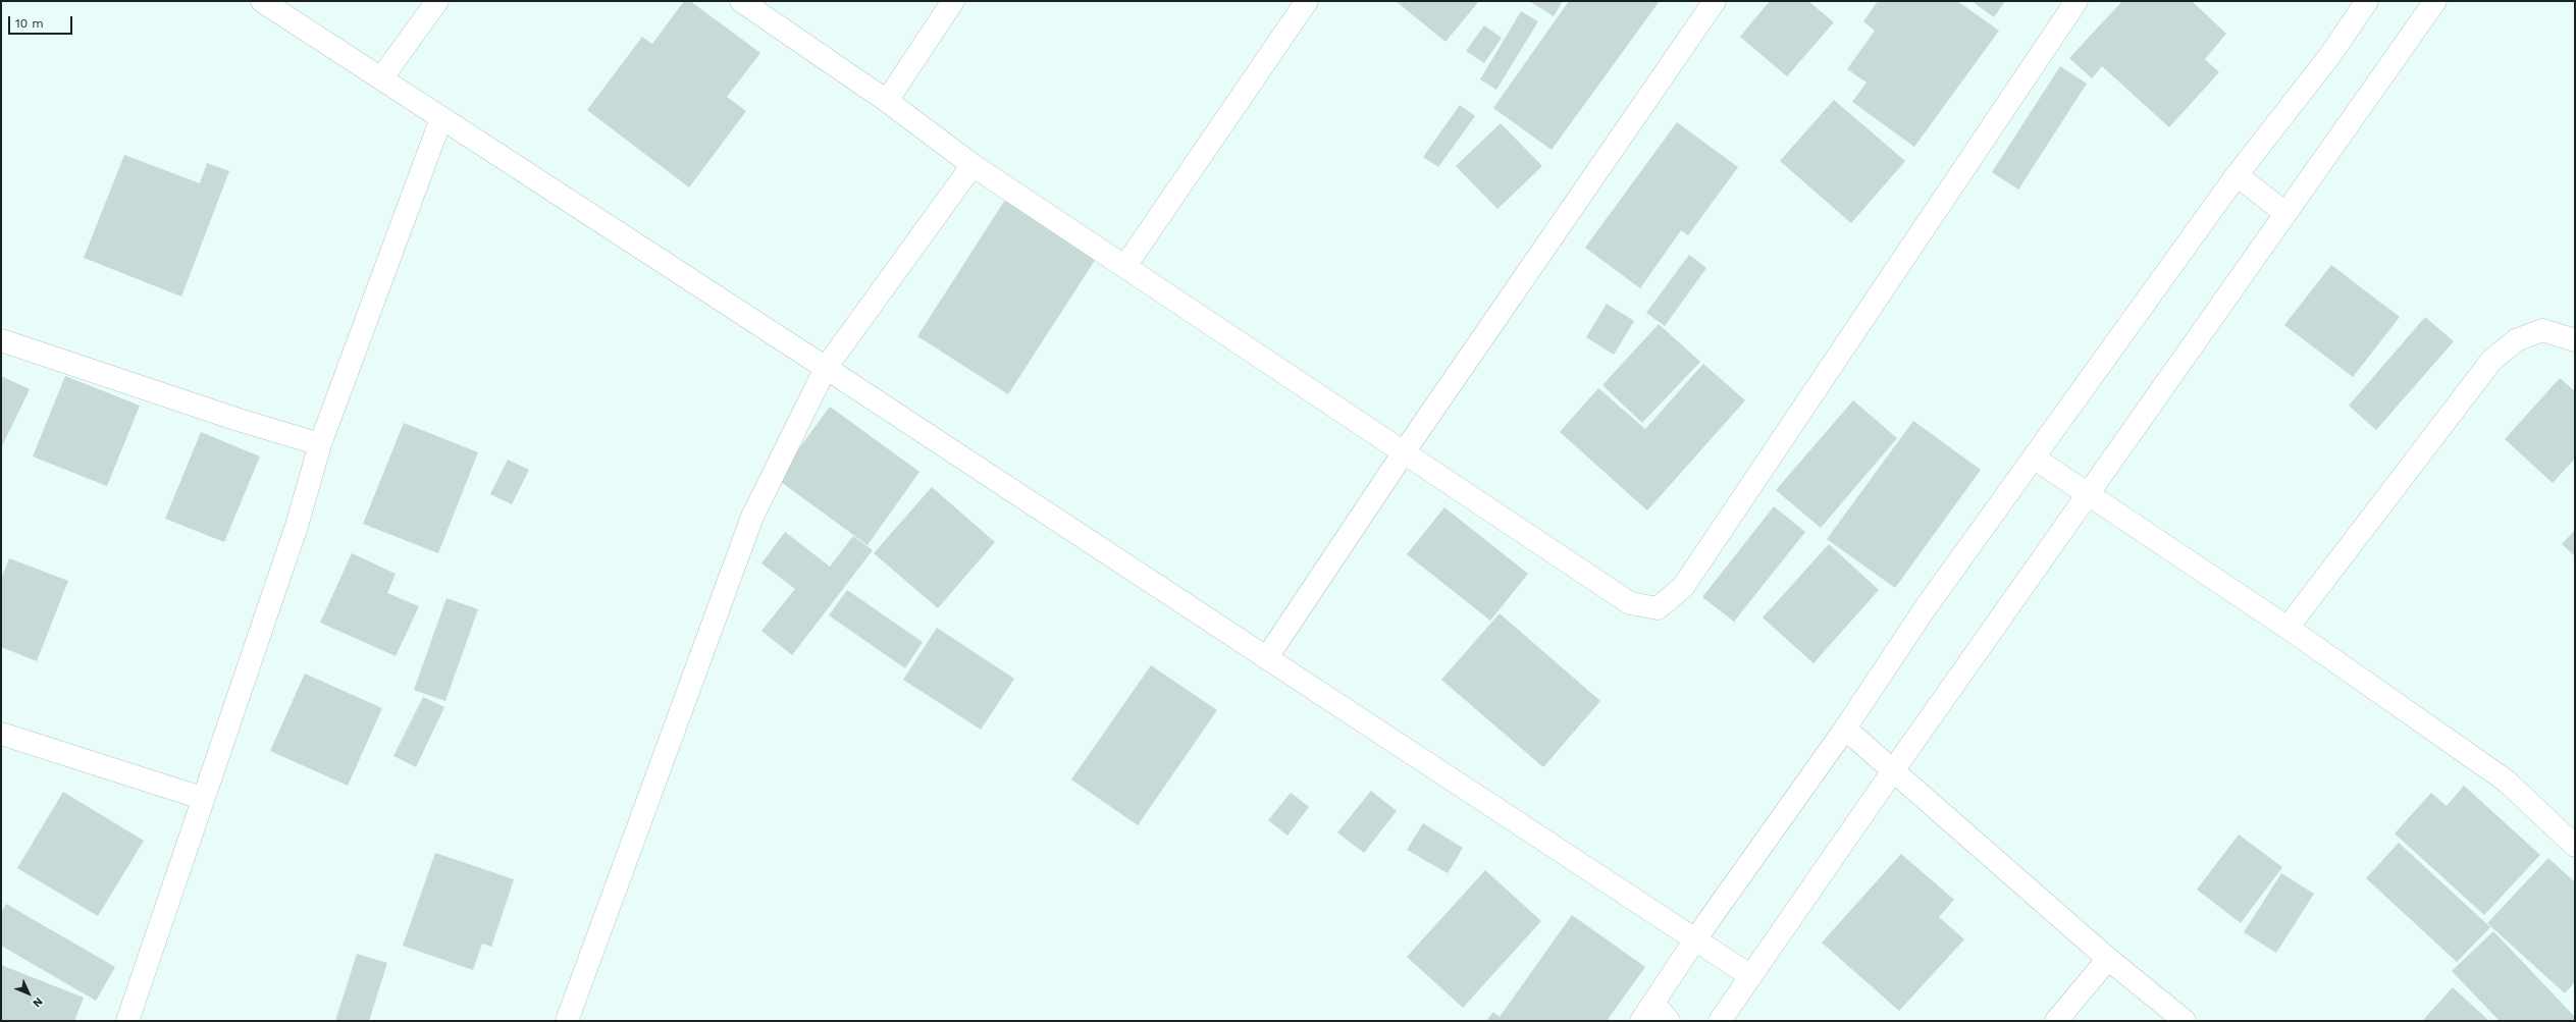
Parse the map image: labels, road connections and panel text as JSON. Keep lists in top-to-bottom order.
{
  "scale_bar": "10 m",
  "north": "bottom right"
}
